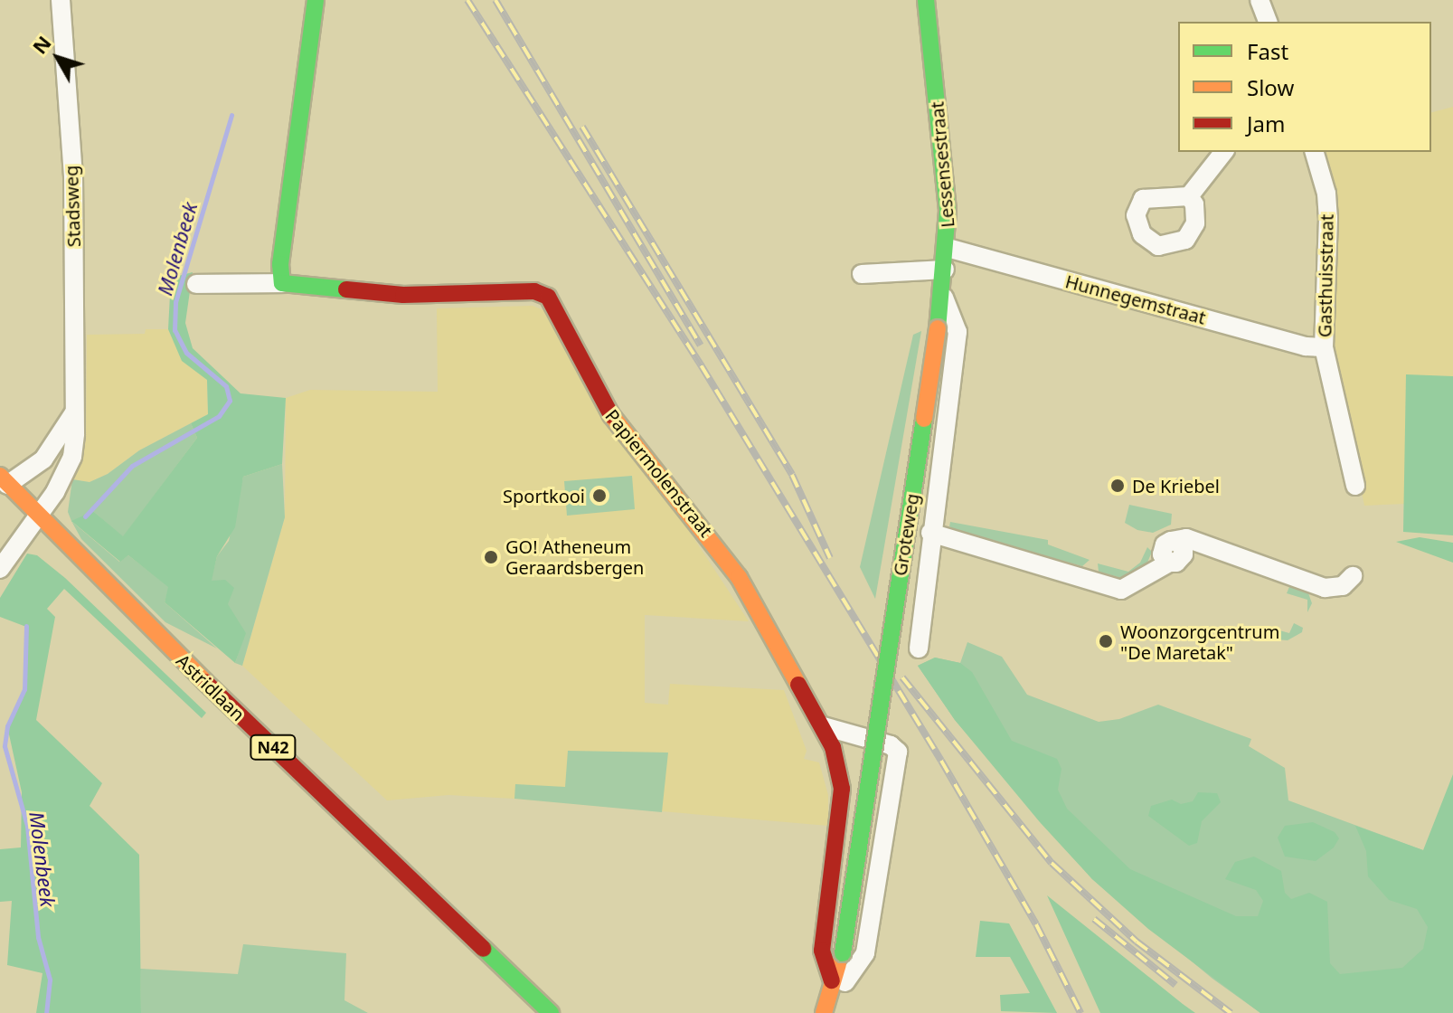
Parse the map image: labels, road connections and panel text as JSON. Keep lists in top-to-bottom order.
{
  "streets": {
    "main road": [
      "Lessensestraat",
      "Papiermolenstraat",
      "Groteweg",
      "Astridlaan",
      "N42"
    ],
    "street": ["Stadsweg", "Gasthuisstraat", "Hunnegemstraat"]
  },
  "crossings": [
    ["Lessensestraat", "Hunnegemstraat"],
    ["Lessensestraat", "Groteweg"],
    ["Stadsweg", "Astridlaan"],
    ["Gasthuisstraat", "Hunnegemstraat"],
    ["Papiermolenstraat", "Groteweg"]
  ],
  "water": ["Molenbeek"],
  "places": [
    "De Kriebel",
    "Sportkooi",
    "GO! Atheneum Geraardsbergen",
    "Woonzorgcentrum \"De Maretak\""
  ],
  "legend": ["Fast", "Slow", "Jam"],
  "north": "top left"
}
